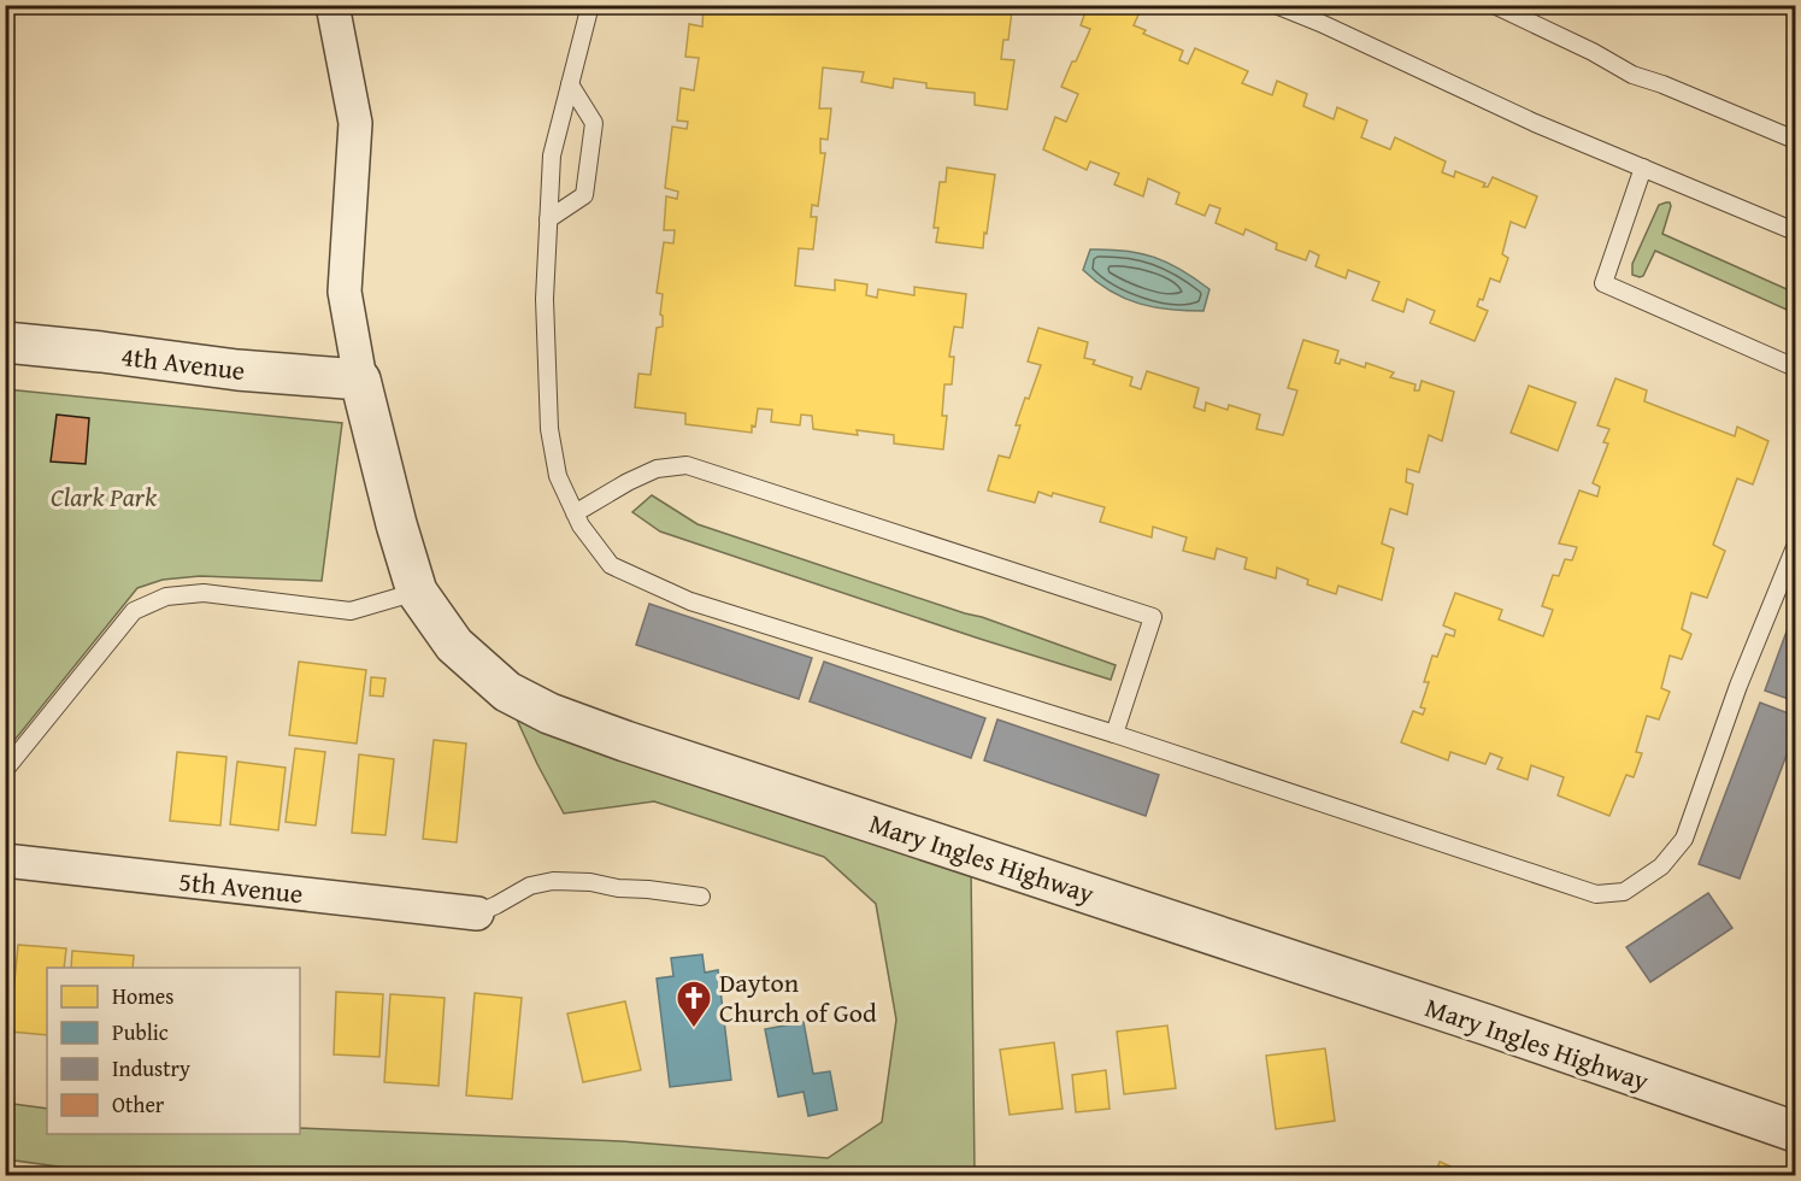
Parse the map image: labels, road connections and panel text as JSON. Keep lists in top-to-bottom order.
{
  "streets": {
    "street": ["4th Avenue", "Mary Ingles Highway", "5th Avenue"]
  },
  "crossings": [
    ["4th Avenue", "Mary Ingles Highway"]
  ],
  "parks": ["Clark Park"],
  "places": {
    "church": ["Dayton Church of God"]
  },
  "legend": [
    "Homes",
    "Public",
    "Industry",
    "Other"
  ]
}
